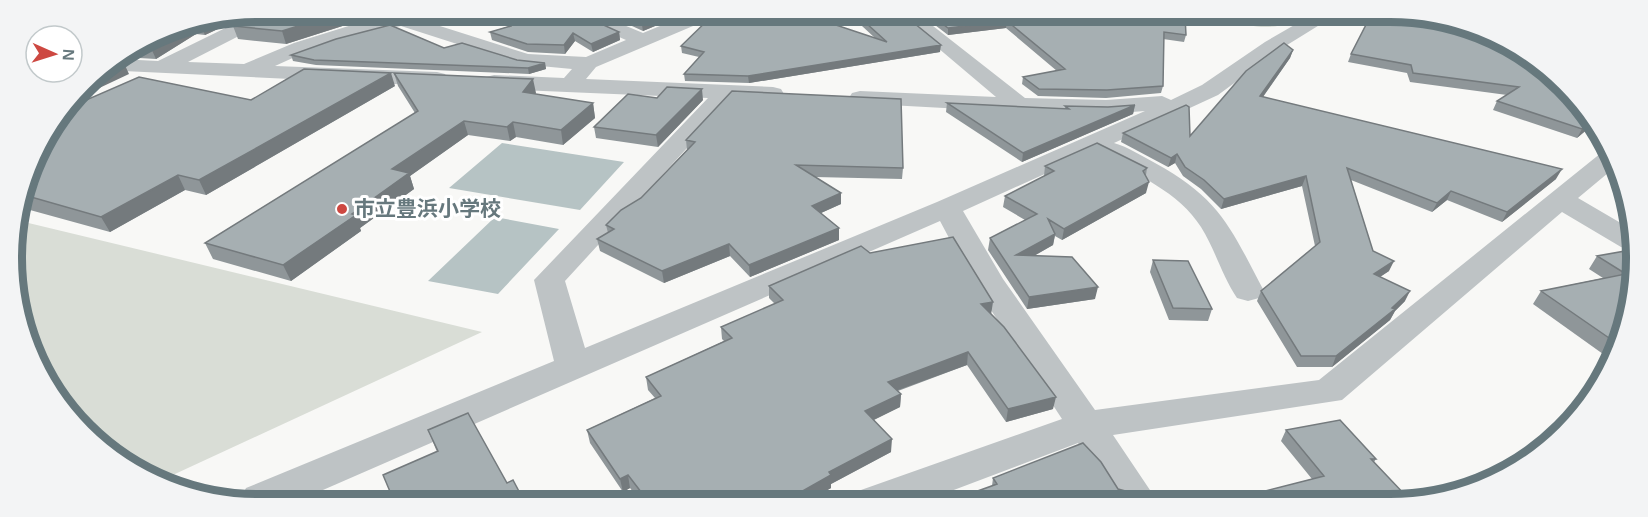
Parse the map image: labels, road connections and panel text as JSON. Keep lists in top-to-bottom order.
{
  "places": ["市立豊浜小学校"],
  "north": "right"
}
